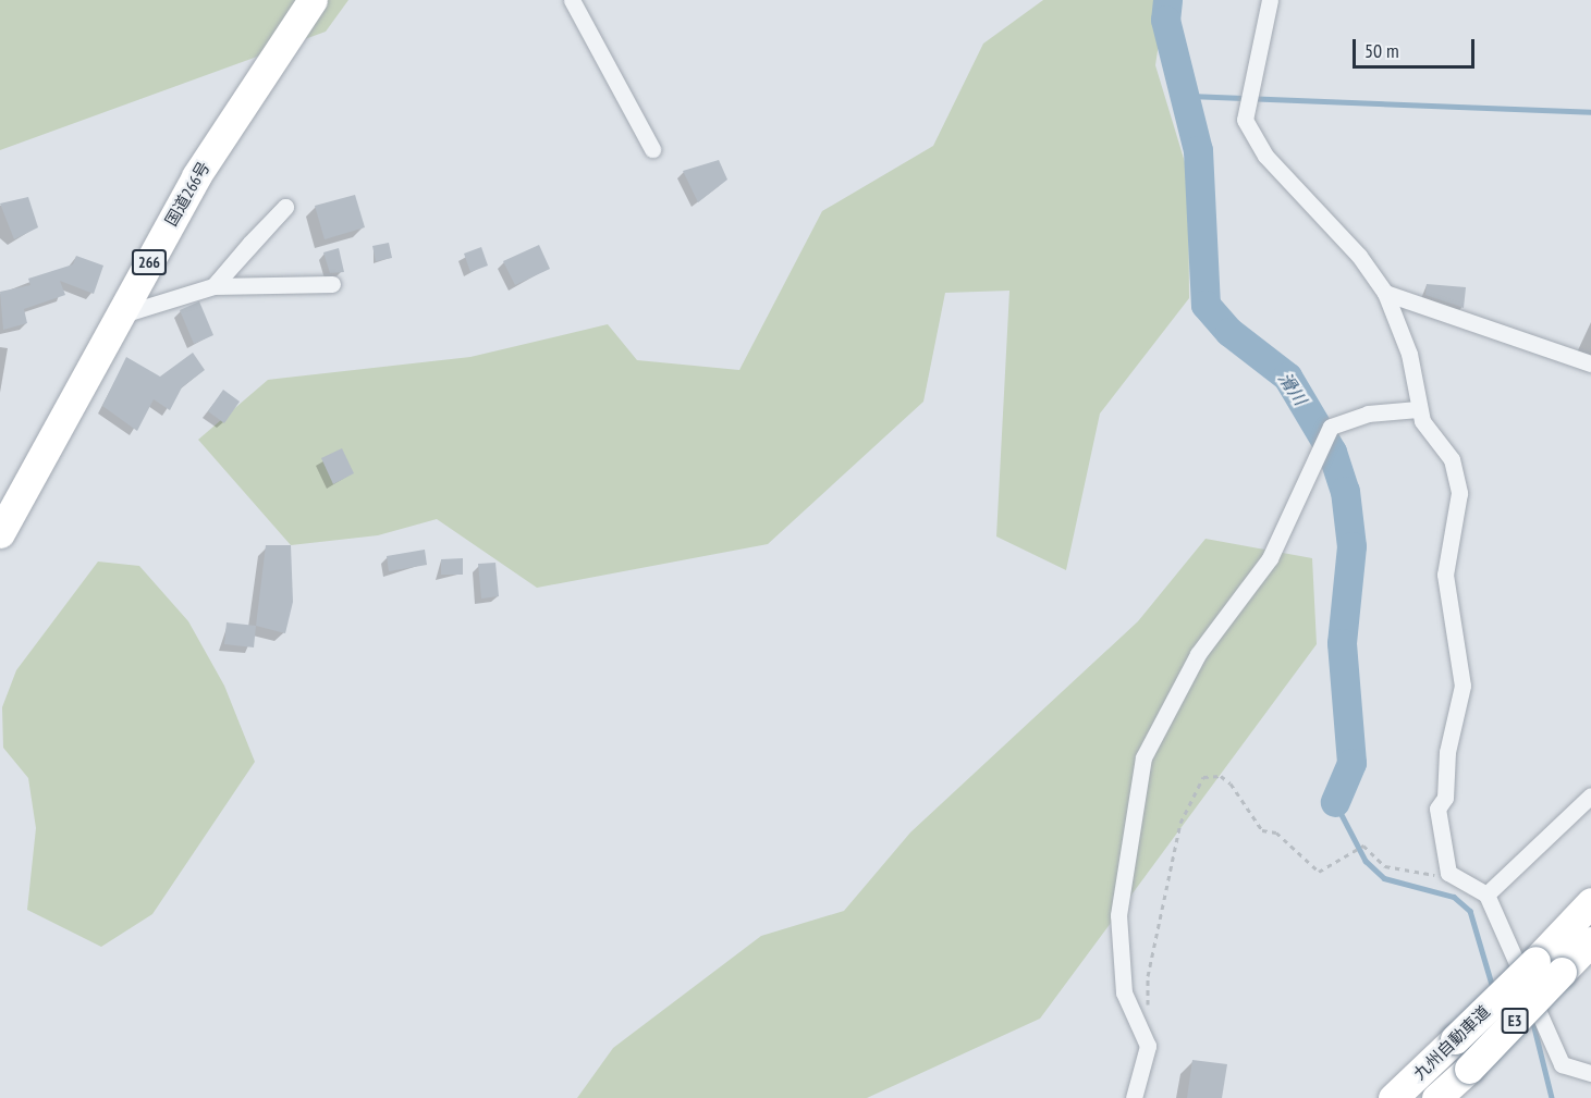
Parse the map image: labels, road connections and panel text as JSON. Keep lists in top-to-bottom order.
{
  "streets": {
    "highway": [
      "国道266号",
      "266",
      "E3",
      "九州自動車道"
    ]
  },
  "water": ["滑川"],
  "scale_bar": "50 m"
}
